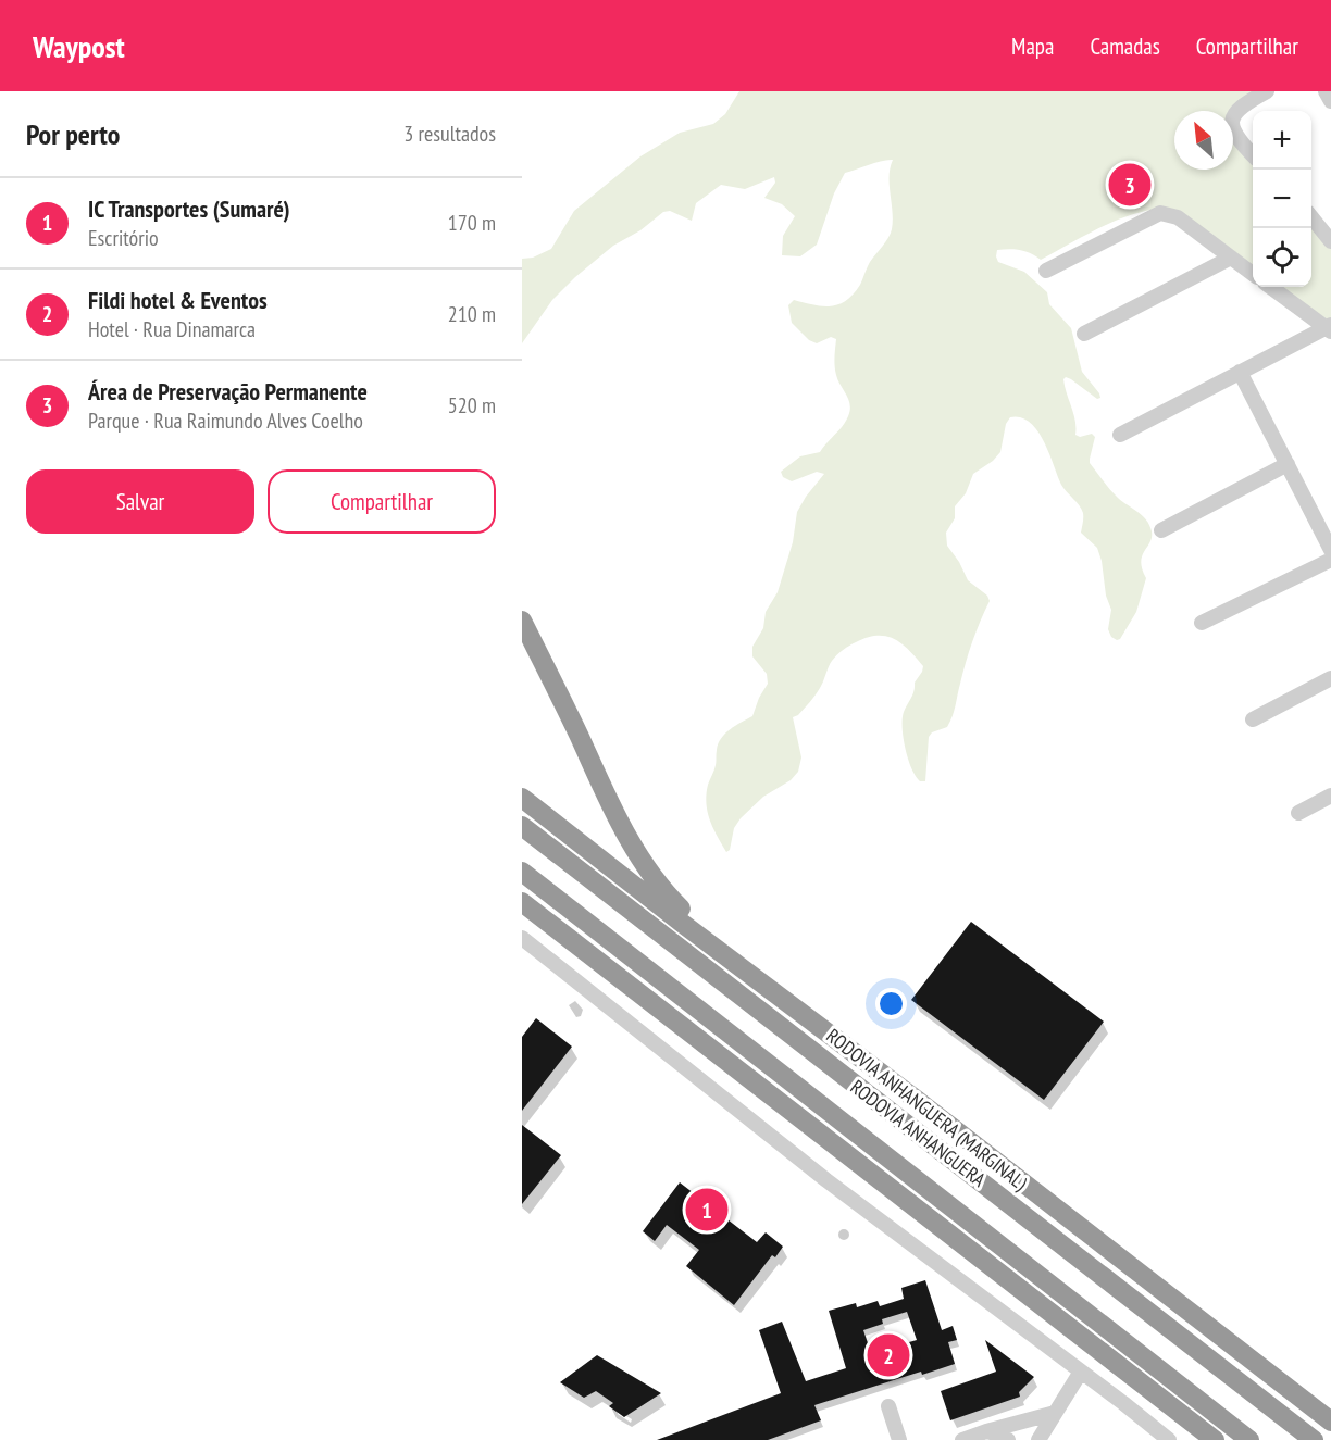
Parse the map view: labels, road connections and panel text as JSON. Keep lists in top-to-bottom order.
{
  "streets": {
    "highway": ["RODOVIA ANHANGUERA (MARGINAL)", "RODOVIA ANHANGUERA"]
  },
  "north": "top left",
  "page": {
    "header": "Waypost",
    "nav": ["Mapa", "Camadas", "Compartilhar"],
    "heading": ["Por perto", "3 resultados"],
    "map_buttons": ["+", "−"],
    "pins": ["3", "1", "2"],
    "list": [
      {
        "mark": "1",
        "name": "IC Transportes (Sumaré)",
        "note": "Escritório",
        "value": "170 m"
      },
      {
        "mark": "2",
        "name": "Fildi hotel & Eventos",
        "note": "Hotel · Rua Dinamarca",
        "value": "210 m"
      },
      {
        "mark": "3",
        "name": "Área de Preservação Permanente",
        "note": "Parque · Rua Raimundo Alves Coelho",
        "value": "520 m"
      }
    ],
    "buttons": ["Salvar", "Compartilhar"]
  }
}
